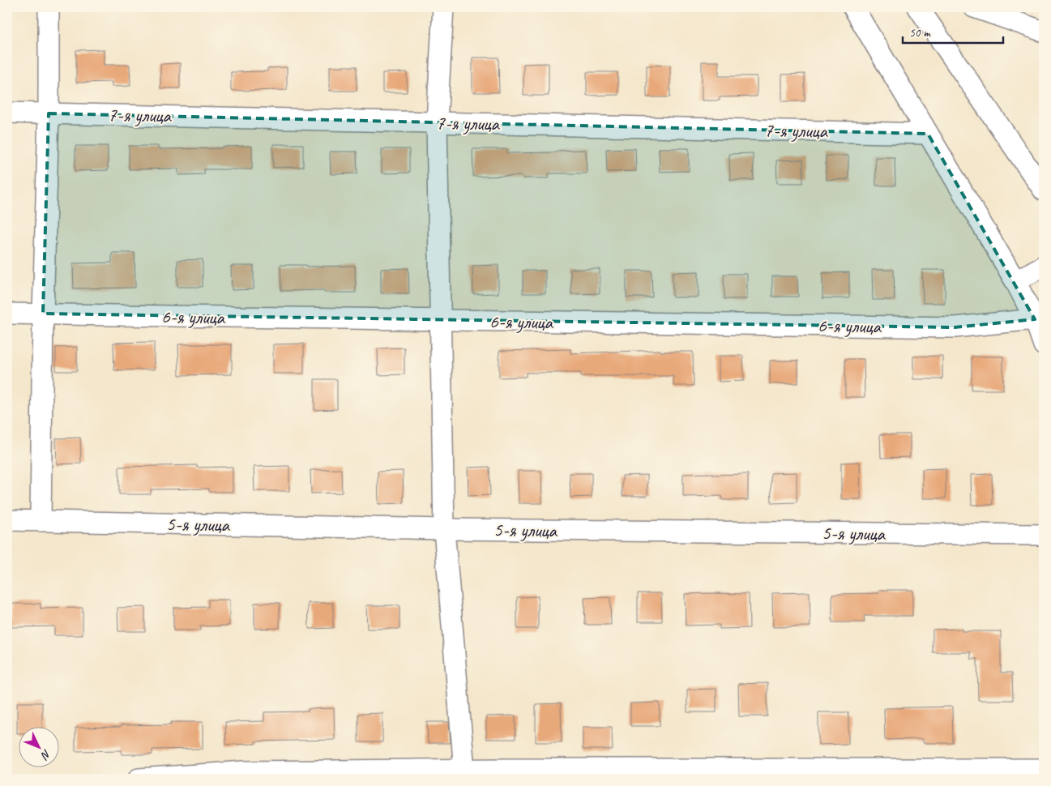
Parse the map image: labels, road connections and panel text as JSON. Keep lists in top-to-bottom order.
{
  "streets": {
    "street": ["7-я улица", "6-я улица", "5-я улица"]
  },
  "scale_bar": "50 m",
  "north": "bottom right"
}
